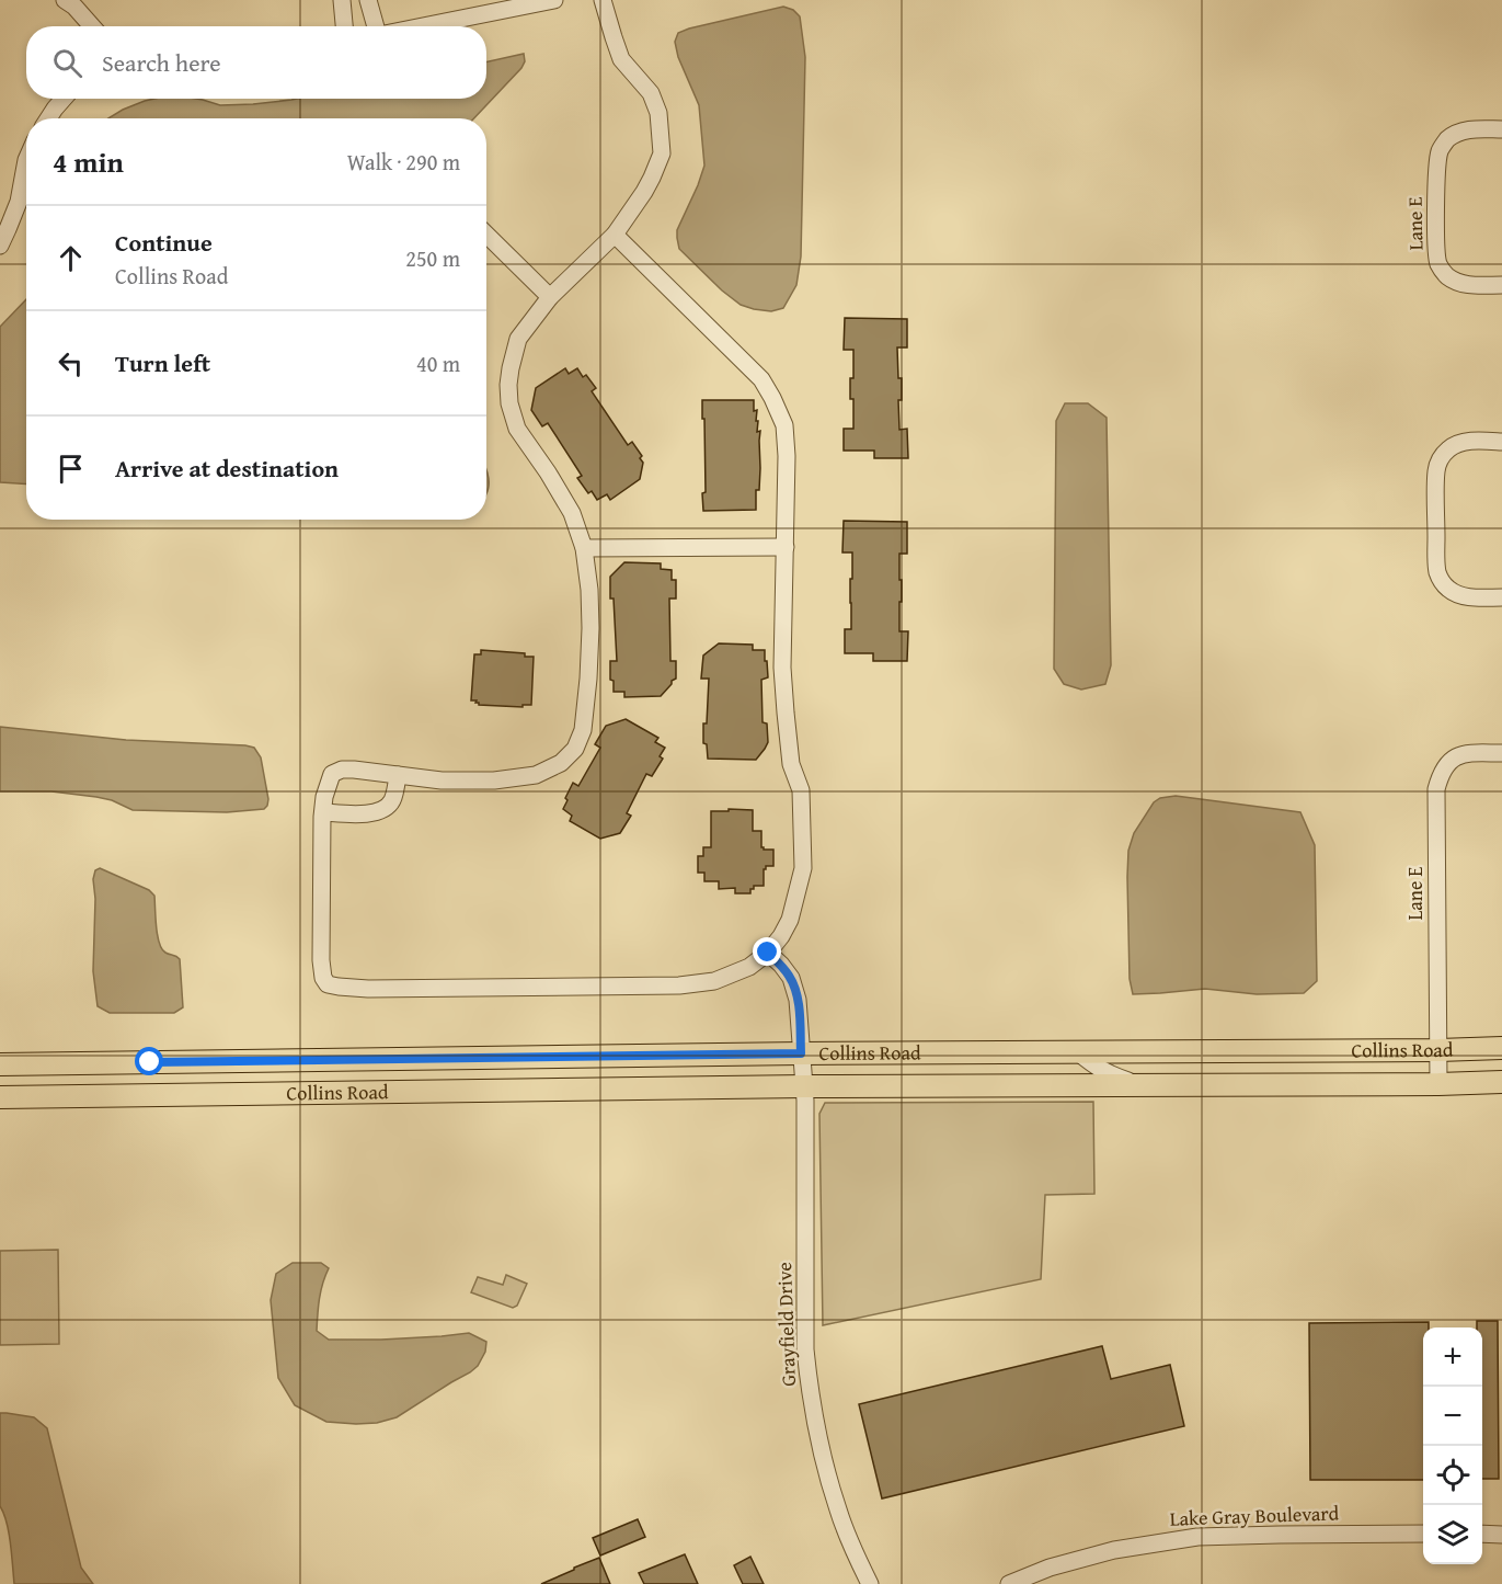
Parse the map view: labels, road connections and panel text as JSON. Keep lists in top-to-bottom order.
{
  "streets": {
    "main road": ["Collins Road"],
    "street": ["Lane E", "Grayfield Drive", "Lake Gray Boulevard"]
  },
  "crossings": [
    ["Lane E", "Collins Road"],
    ["Collins Road", "Grayfield Drive"]
  ],
  "page": {
    "search": "Search here",
    "heading": ["4 min", "Walk · 290 m"],
    "list": [
      ["Continue", "Collins Road", "250 m"],
      ["Turn left", "40 m"],
      "Arrive at destination"
    ],
    "map_buttons": ["+", "−"]
  }
}
